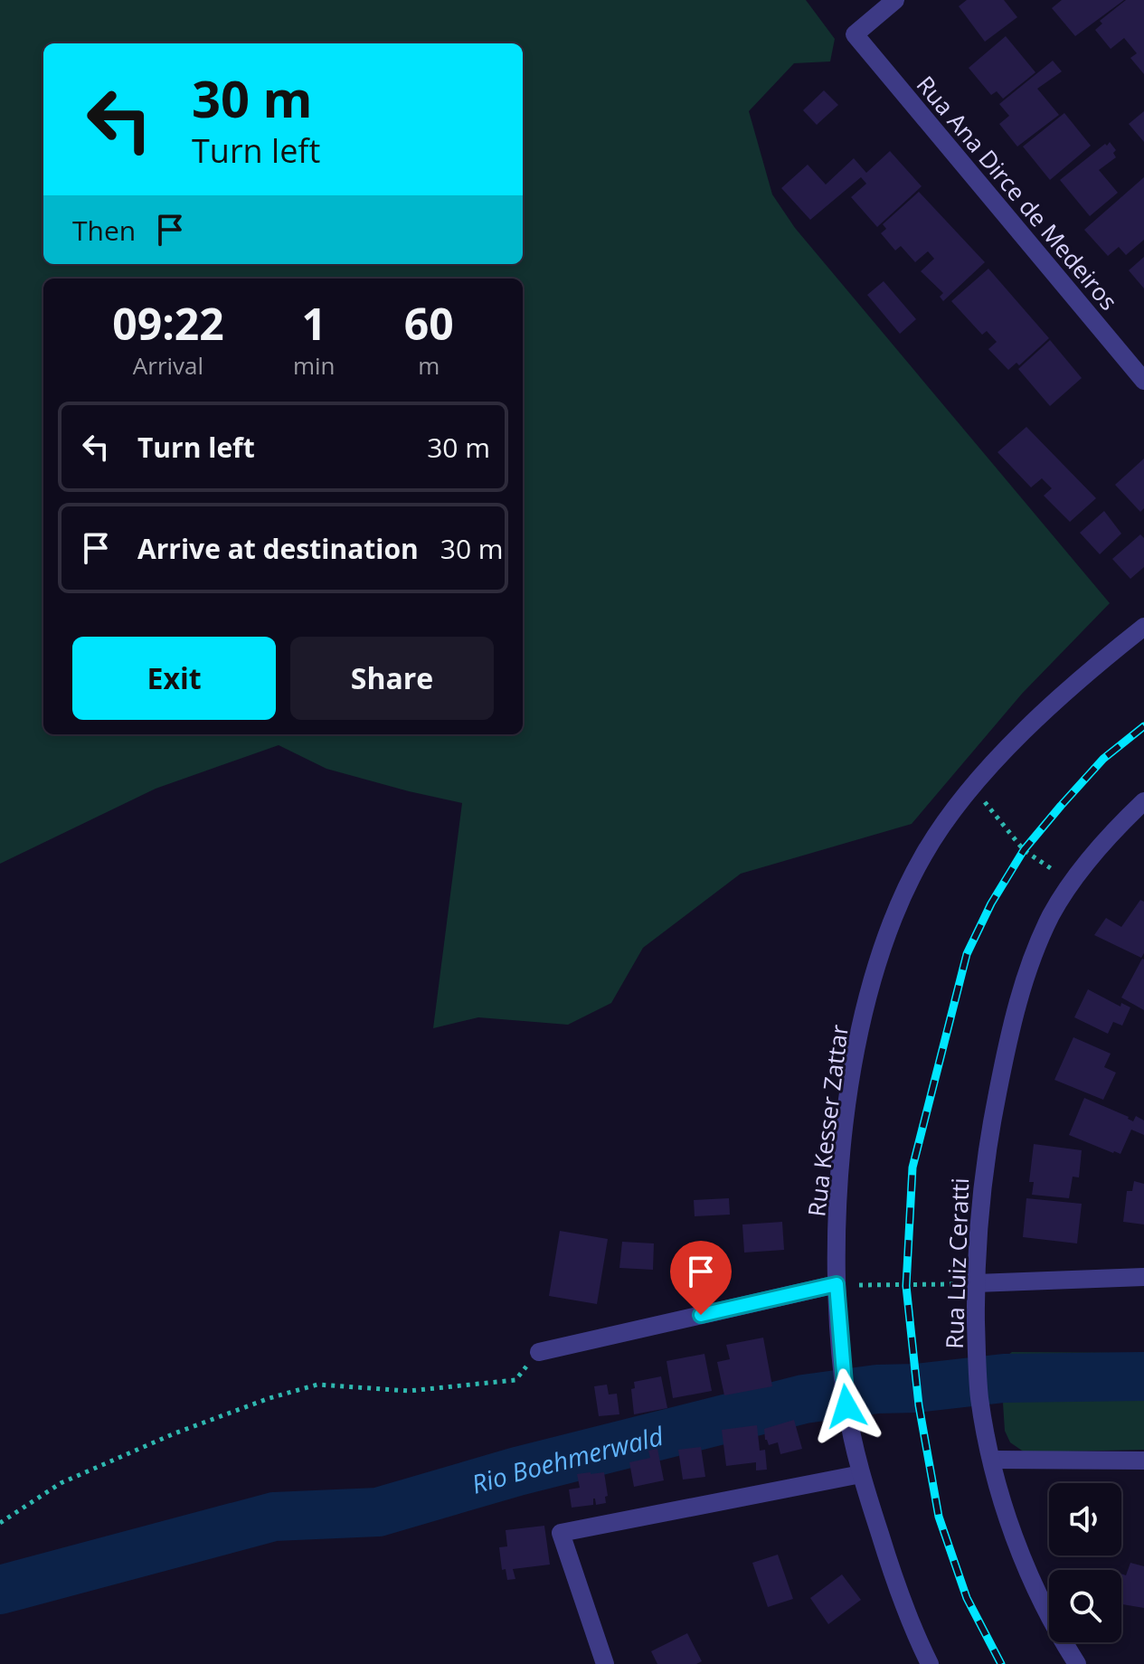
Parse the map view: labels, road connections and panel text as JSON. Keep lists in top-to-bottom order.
{
  "streets": {
    "street": ["Rua Ana Dirce de Medeiros", "Rua Kesser Zattar", "Rua Luiz Ceratti"]
  },
  "water": ["Rio Boehmerwald"],
  "page": {
    "turn": ["30 m", "Turn left"],
    "then": "Then",
    "eta": [
      "09:22",
      "Arrival",
      "1",
      "min",
      "60",
      "m"
    ],
    "list": [
      {
        "name": "Turn left",
        "value": "30 m"
      },
      {
        "name": "Arrive at destination",
        "value": "30 m"
      }
    ],
    "buttons": ["Exit", "Share"]
  }
}
